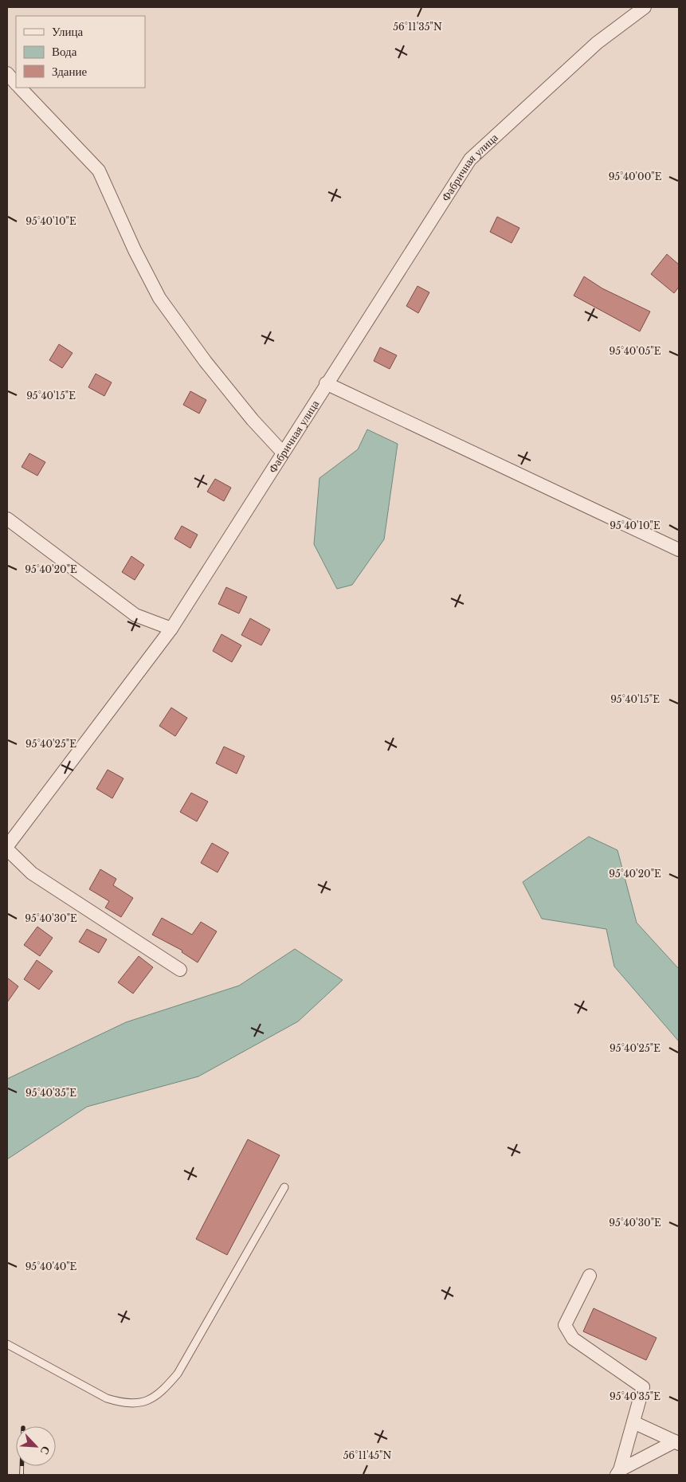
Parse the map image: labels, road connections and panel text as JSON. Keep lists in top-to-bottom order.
{
  "streets": {
    "street": ["Фабричная улица"]
  },
  "legend": ["Улица", "Вода", "Здание"],
  "north": "bottom right",
  "coordinates": [
    "56°11'35\"N",
    "95°40'00\"E",
    "95°40'10\"E",
    "95°40'05\"E",
    "95°40'15\"E",
    "95°40'20\"E",
    "95°40'25\"E",
    "95°40'30\"E",
    "95°40'35\"E",
    "95°40'40\"E",
    "56°11'45\"N"
  ]
}
